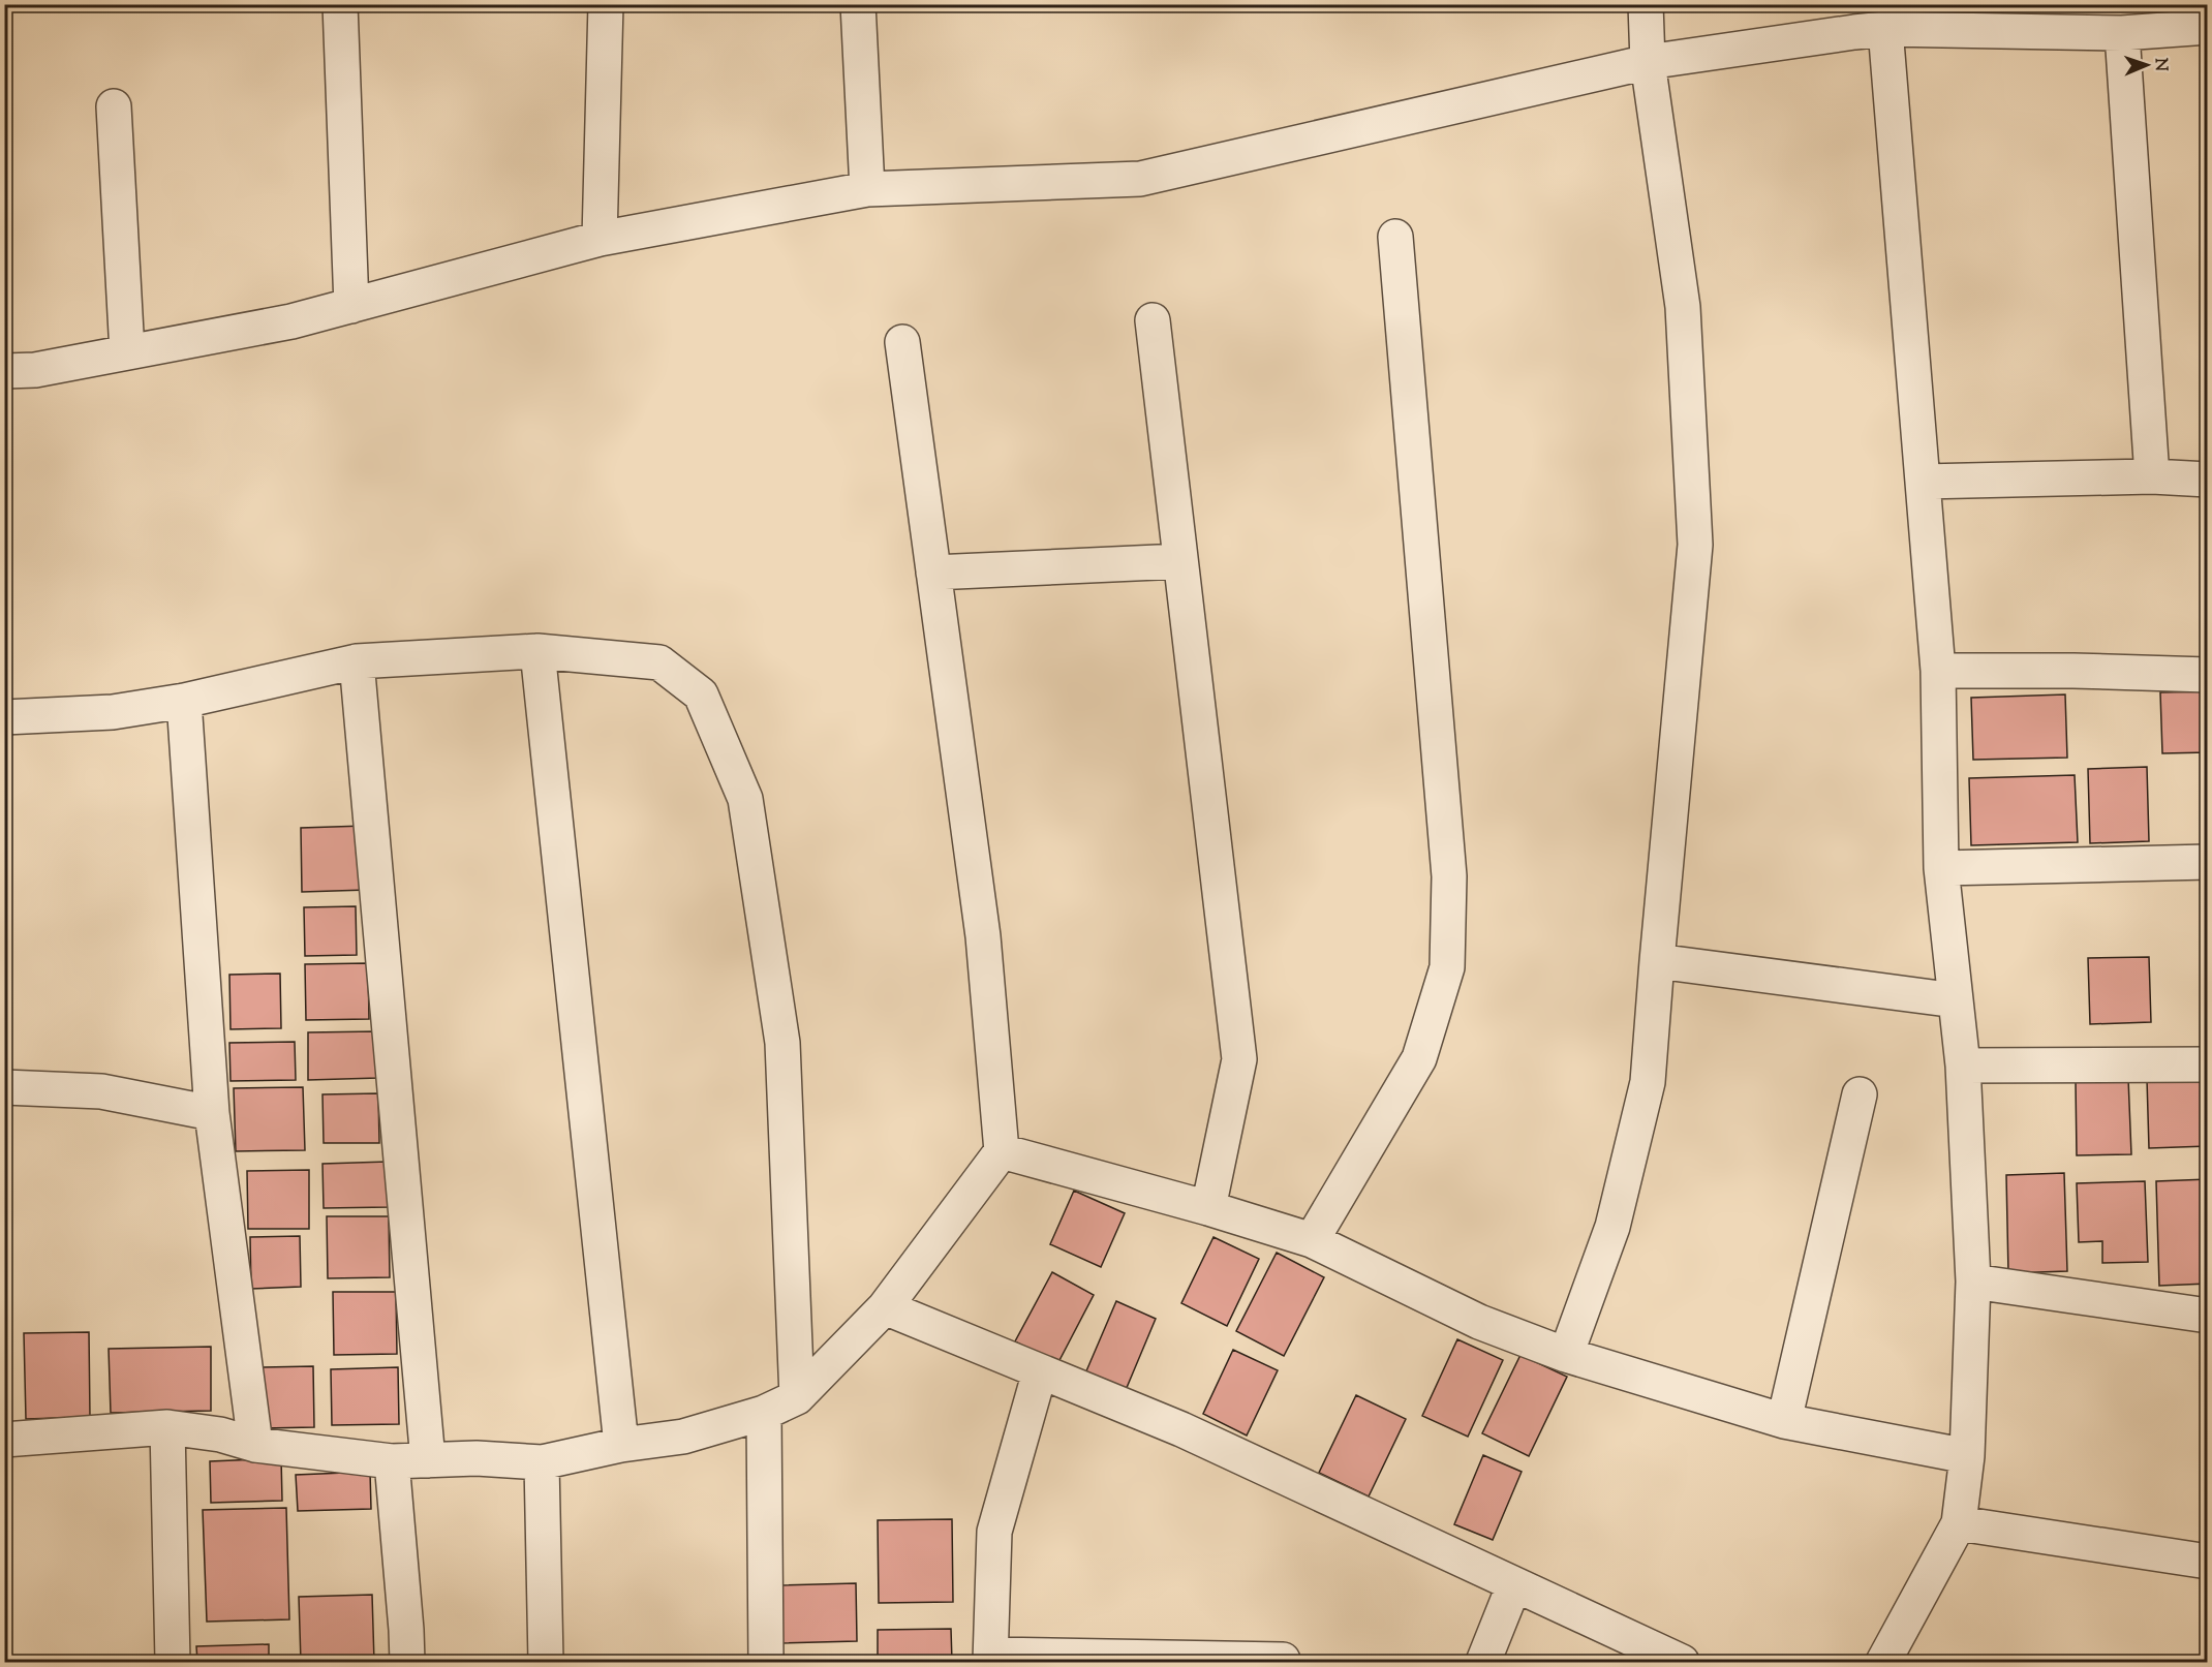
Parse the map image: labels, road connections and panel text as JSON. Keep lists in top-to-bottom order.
{
  "north": "right"
}
